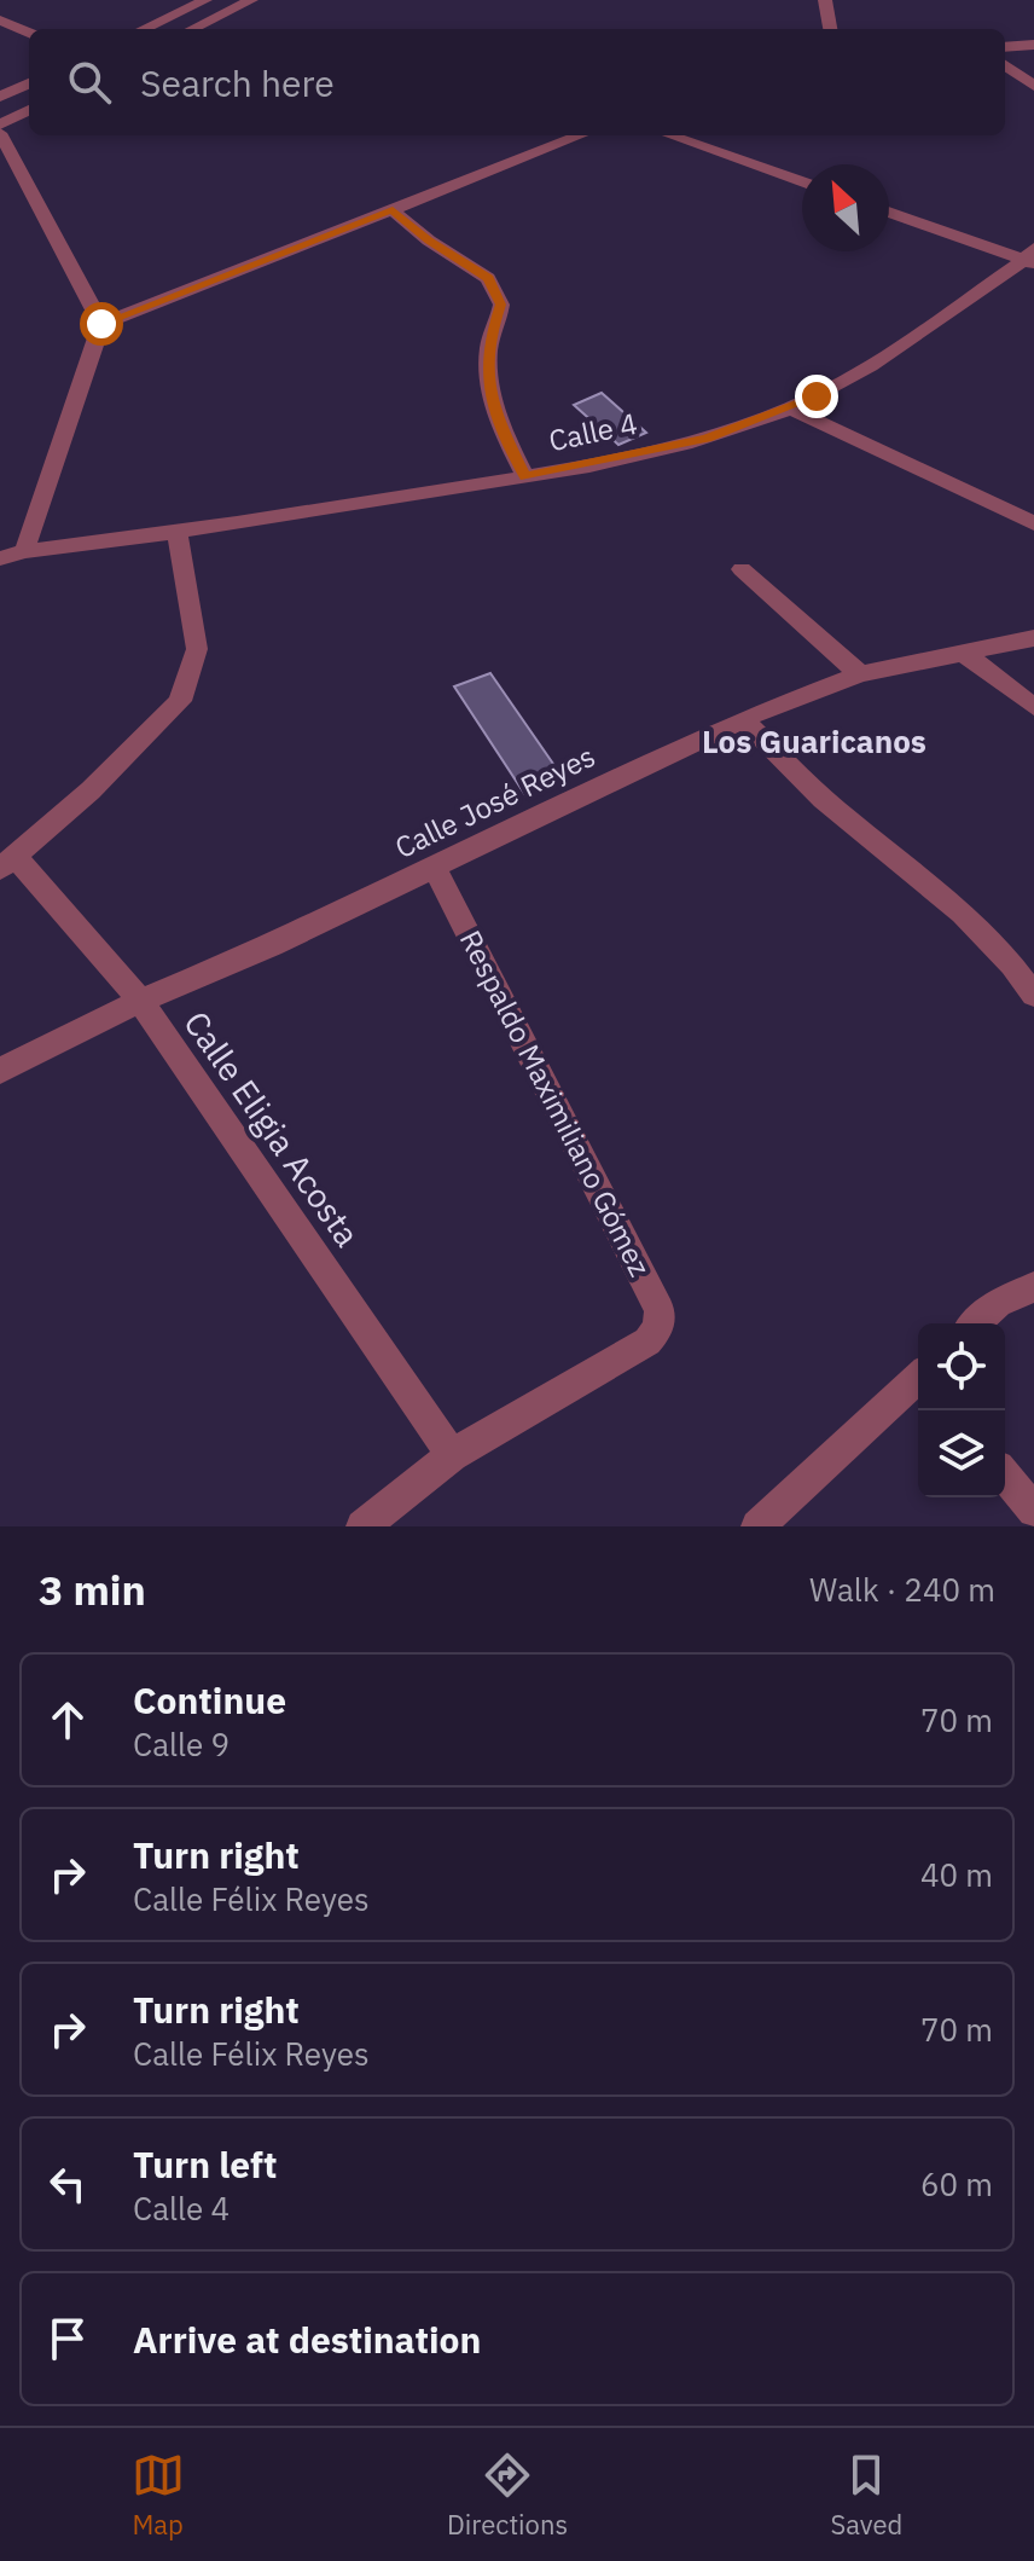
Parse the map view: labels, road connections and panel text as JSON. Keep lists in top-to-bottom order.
{
  "streets": {
    "street": [
      "Calle 4",
      "Calle José Reyes",
      "Respaldo Maximiliano Gómez",
      "Calle Eligia Acosta"
    ]
  },
  "crossings": [
    ["Calle José Reyes", "Respaldo Maximiliano Gómez"],
    ["Calle José Reyes", "Calle Eligia Acosta"],
    ["Respaldo Maximiliano Gómez", "Calle Eligia Acosta"]
  ],
  "districts": ["Los Guaricanos"],
  "north": "top left",
  "page": {
    "search": "Search here",
    "heading": ["3 min", "Walk · 240 m"],
    "list": [
      ["Continue", "Calle 9", "70 m"],
      ["Turn right", "Calle Félix Reyes", "40 m"],
      ["Turn right", "Calle Félix Reyes", "70 m"],
      ["Turn left", "Calle 4", "60 m"],
      "Arrive at destination"
    ],
    "nav": ["Map", "Directions", "Saved"]
  }
}
